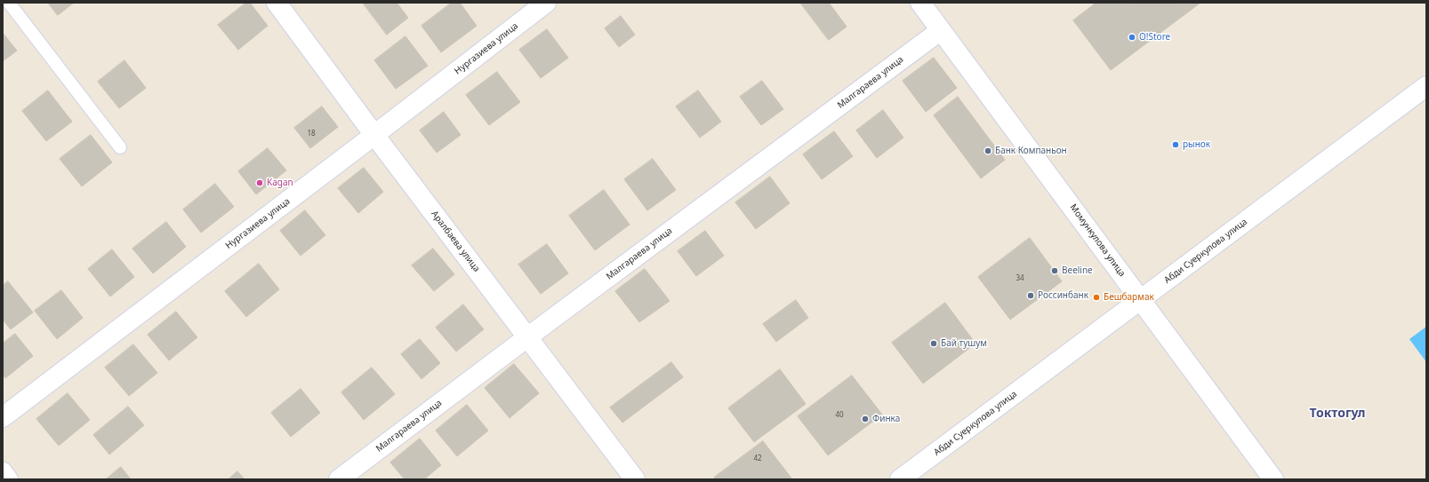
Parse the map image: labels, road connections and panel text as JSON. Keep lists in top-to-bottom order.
{
  "streets": {
    "street": [
      "Нургазиева улица",
      "Малгараева улица",
      "Момункулова улица",
      "Аралбаева улица",
      "Абди Суеркулова улица"
    ]
  },
  "crossings": [
    ["Нургазиева улица", "Аралбаева улица"],
    ["Малгараева улица", "Момункулова улица"],
    ["Малгараева улица", "Аралбаева улица"],
    ["Момункулова улица", "Абди Суеркулова улица"]
  ],
  "districts": ["Токтогул"],
  "places": [
    "O!Store",
    "рынок",
    "Банк Компаньон",
    "Kagan",
    "Beeline",
    "Россинбанк",
    "Бешбармак",
    "Бай тушум",
    "Финка"
  ],
  "house_numbers": [
    "18",
    "34",
    "40",
    "42"
  ]
}
